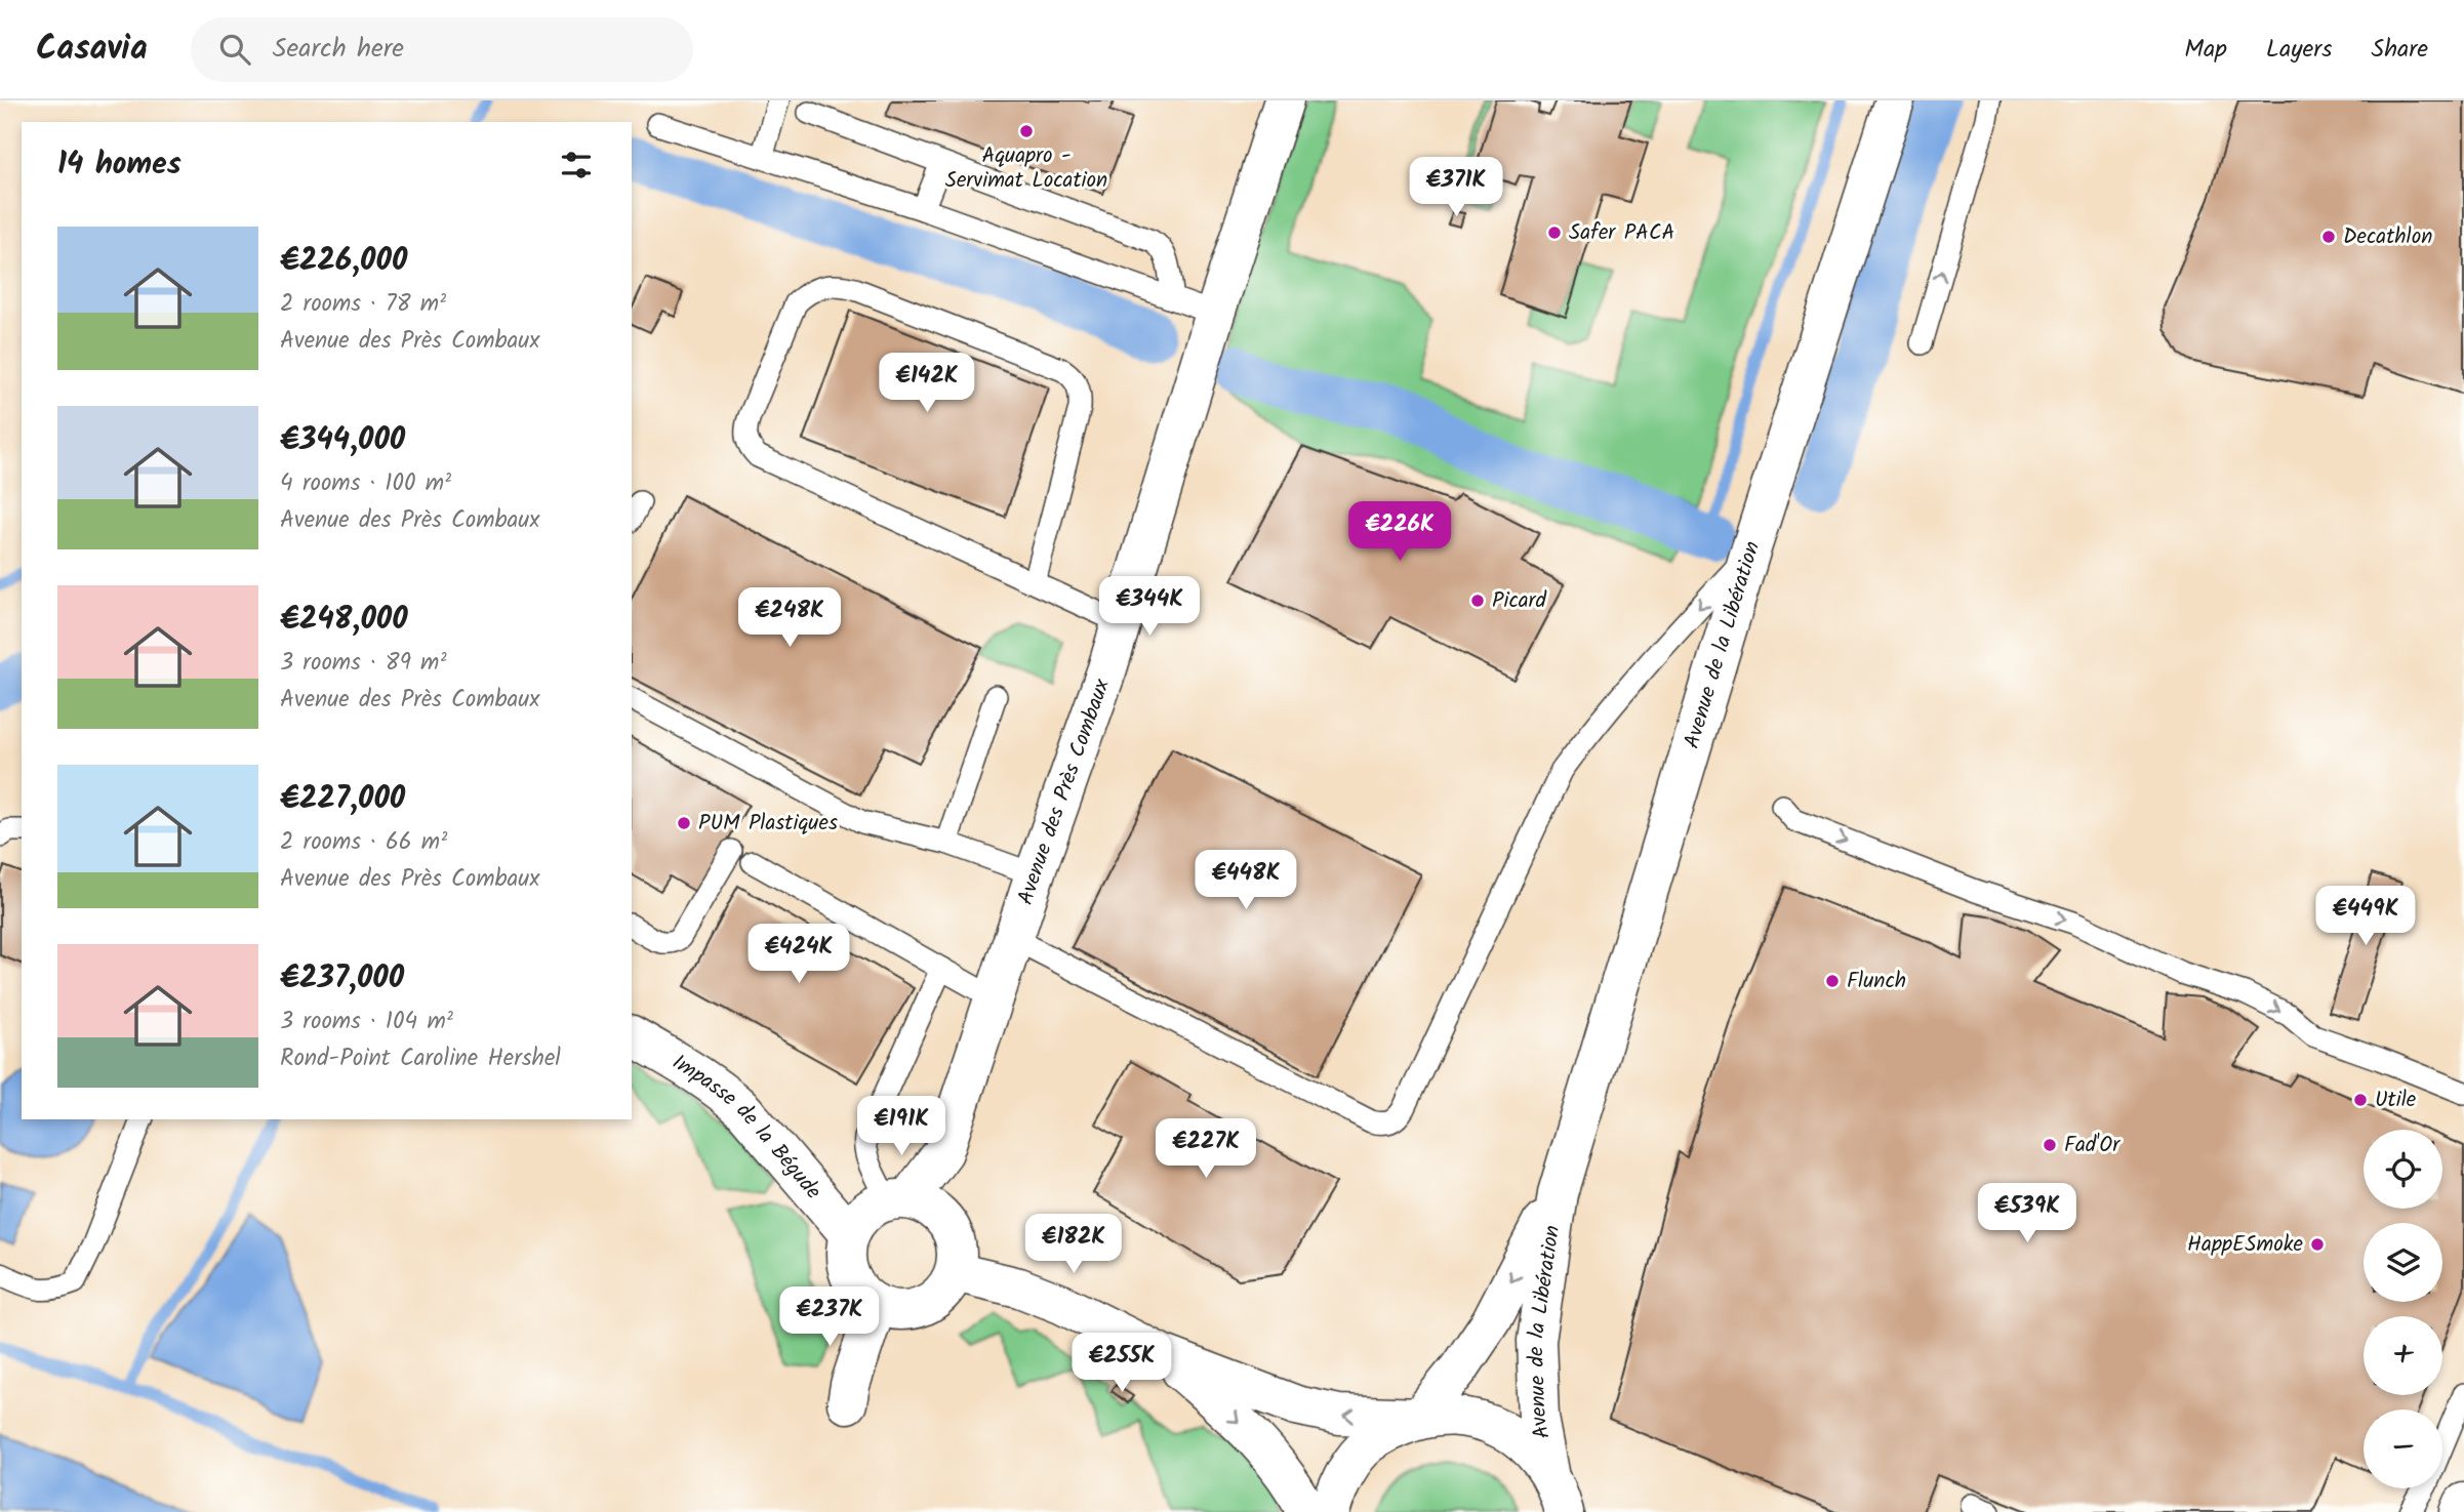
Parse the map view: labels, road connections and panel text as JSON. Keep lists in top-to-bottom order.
{
  "streets": {
    "street": ["Avenue de la Libération", "Avenue des Près Combaux", "Impasse de la Bégude"]
  },
  "crossings": [
    ["Avenue des Près Combaux", "Impasse de la Bégude"]
  ],
  "places": [
    "Aquapro - Servimat Location",
    "Safer PACA",
    "Decathlon",
    "Picard",
    "PUM Plastiques",
    "Flunch",
    "Utile",
    "Fad'Or",
    "HappESmoke"
  ],
  "page": {
    "header": "Casavia",
    "search": "Search here",
    "nav": ["Map", "Layers", "Share"],
    "heading": "14 homes",
    "price": [
      "€371K",
      "€142K",
      "€226K",
      "€344K",
      "€248K",
      "€448K",
      "€449K",
      "€424K",
      "€191K",
      "€227K",
      "€539K",
      "€182K",
      "€237K",
      "€255K"
    ],
    "list": [
      {
        "name": "€226,000",
        "note": "2 rooms · 78 m² · Avenue des Près Combaux"
      },
      {
        "name": "€344,000",
        "note": "4 rooms · 100 m² · Avenue des Près Combaux"
      },
      {
        "name": "€248,000",
        "note": "3 rooms · 89 m² · Avenue des Près Combaux"
      },
      {
        "name": "€227,000",
        "note": "2 rooms · 66 m² · Avenue des Près Combaux"
      },
      {
        "name": "€237,000",
        "note": "3 rooms · 104 m² · Rond-Point Caroline Hershel"
      }
    ],
    "map_buttons": ["+", "−"]
  }
}
